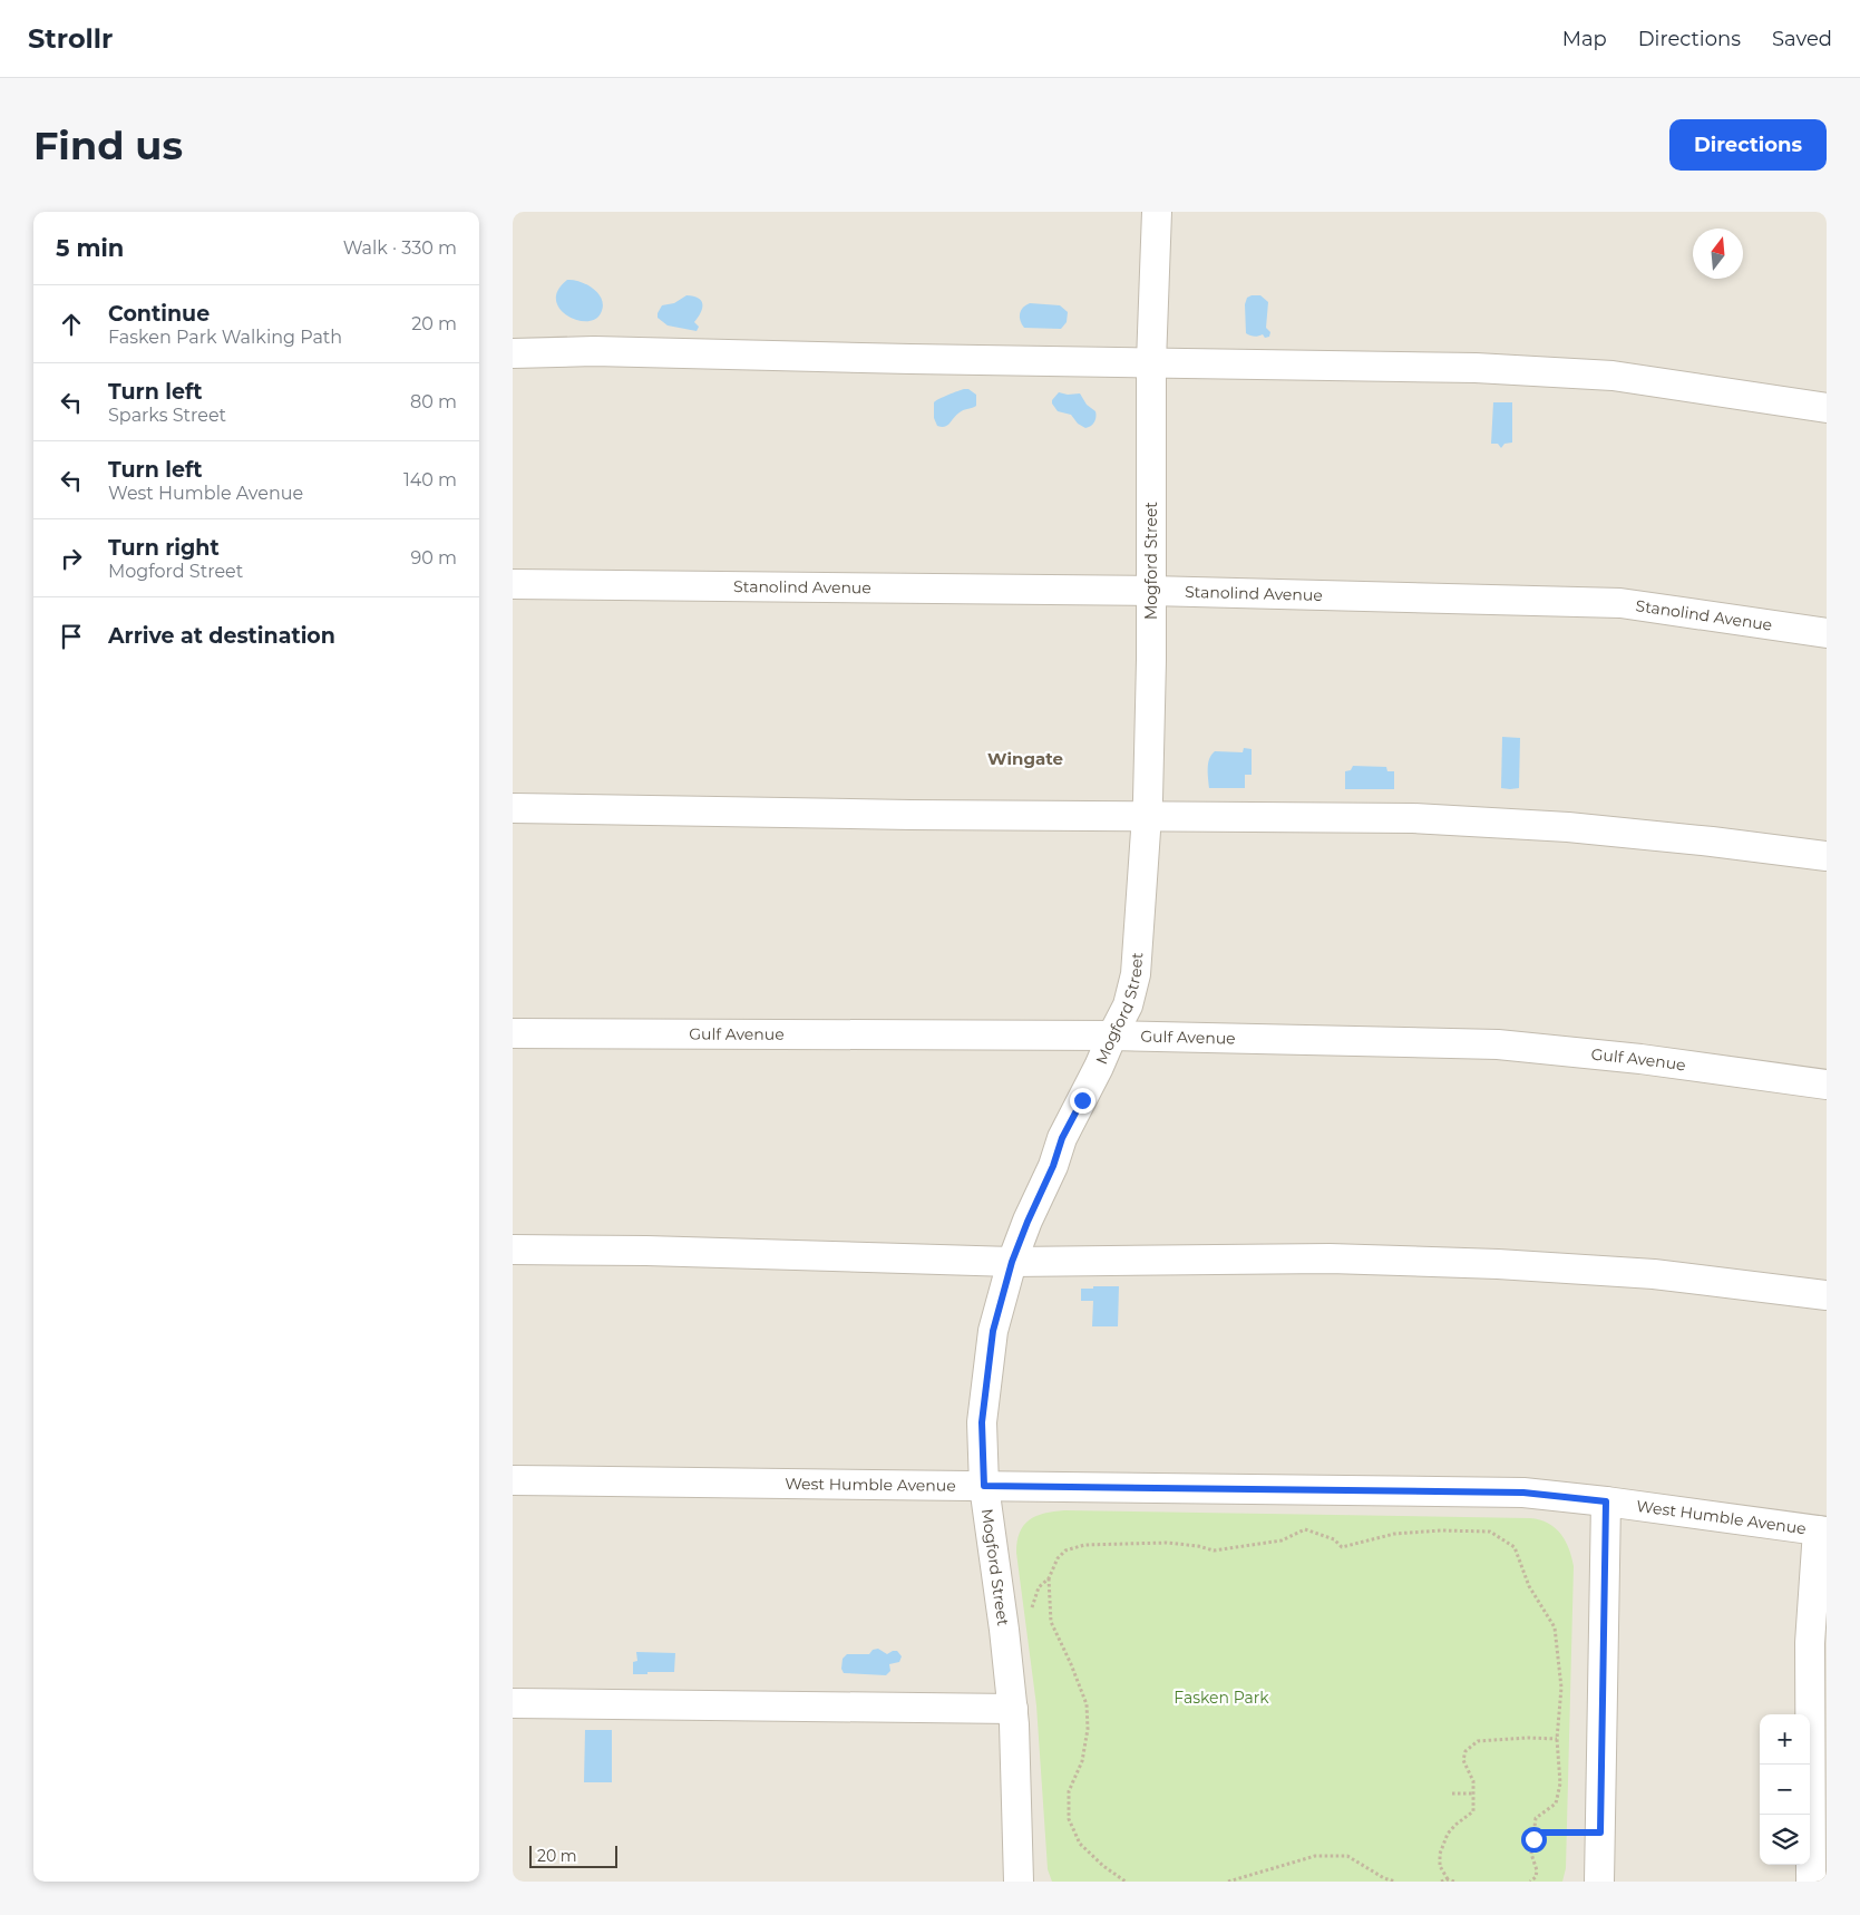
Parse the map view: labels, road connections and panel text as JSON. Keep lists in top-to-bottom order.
{
  "streets": {
    "street": [
      "Mogford Street",
      "Stanolind Avenue",
      "Gulf Avenue",
      "West Humble Avenue"
    ]
  },
  "crossings": [
    ["Mogford Street", "Stanolind Avenue"],
    ["Mogford Street", "Gulf Avenue"],
    ["Mogford Street", "West Humble Avenue"]
  ],
  "districts": ["Wingate"],
  "parks": ["Fasken Park"],
  "scale_bar": "20 m",
  "north": "top",
  "page": {
    "header": "Strollr",
    "nav": ["Map", "Directions", "Saved"],
    "buttons": "Directions",
    "title": "Find us",
    "heading": ["5 min", "Walk · 330 m"],
    "list": [
      ["Continue", "Fasken Park Walking Path", "20 m"],
      ["Turn left", "Sparks Street", "80 m"],
      ["Turn left", "West Humble Avenue", "140 m"],
      ["Turn right", "Mogford Street", "90 m"],
      "Arrive at destination"
    ],
    "map_buttons": ["+", "−"],
    "scale": "20 m"
  }
}
